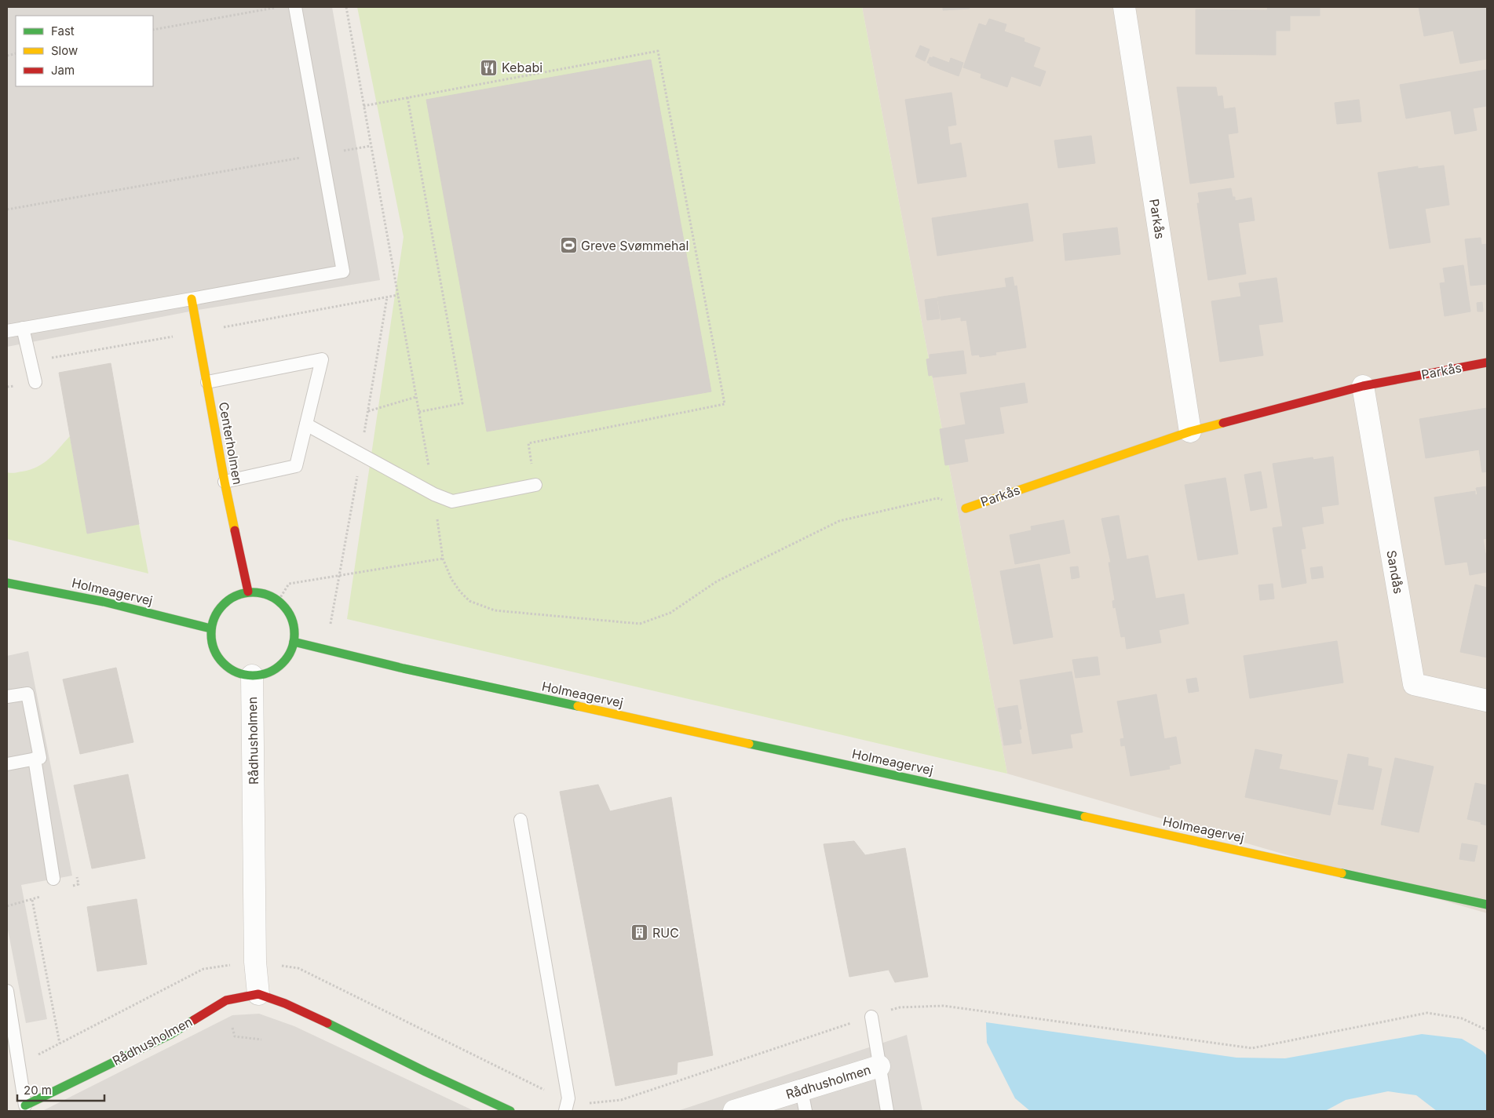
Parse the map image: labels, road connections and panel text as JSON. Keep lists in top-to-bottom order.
{
  "streets": {
    "street": [
      "Parkås",
      "Centerholmen",
      "Sandås",
      "Holmeagervej",
      "Rådhusholmen"
    ]
  },
  "crossings": [
    ["Parkås", "Sandås"],
    ["Centerholmen", "Holmeagervej"],
    ["Centerholmen", "Rådhusholmen"],
    ["Holmeagervej", "Rådhusholmen"]
  ],
  "places": {
    "restaurant": ["Kebabi"],
    "sports": ["Greve Svømmehal"],
    "building": ["RUC"]
  },
  "legend": ["Fast", "Slow", "Jam"],
  "scale_bar": "20 m"
}
